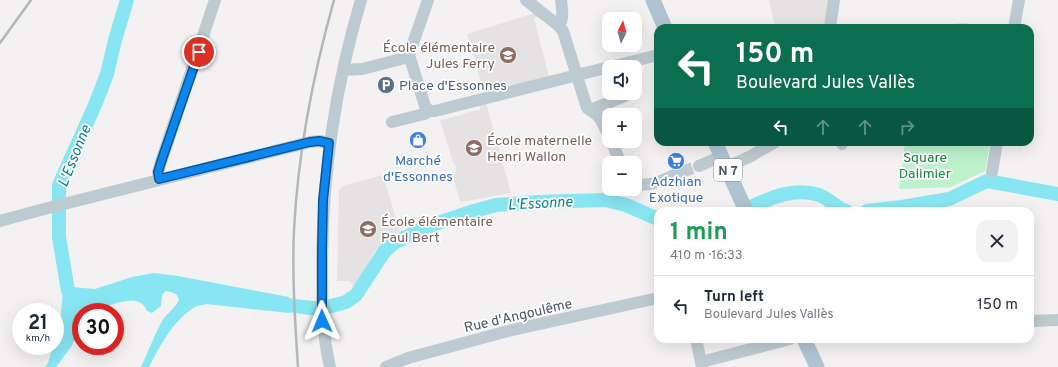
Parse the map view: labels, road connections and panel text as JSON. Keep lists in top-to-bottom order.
{
  "streets": {
    "main road": ["N 7"],
    "street": ["Rue d'Angoulême"]
  },
  "water": ["L'Essonne"],
  "parks": ["Square Dalimier"],
  "places": {
    "school or university": ["École élémentaire Jules Ferry", "École maternelle Henri Wallon", "École élémentaire Paul Bert"],
    "parking": ["Place d'Essonnes"],
    "shop": ["Marché d'Essonnes"],
    "supermarket": ["Adzhian Exotique"]
  },
  "north": "top",
  "page": {
    "map_buttons": ["+", "−"],
    "turn": ["150 m", "Boulevard Jules Vallès"],
    "heading": ["1 min", "410 m · 16:33"],
    "list": [
      {
        "name": "Turn left",
        "note": "Boulevard Jules Vallès",
        "value": "150 m"
      }
    ],
    "speed": "21 km/h",
    "limit": "30"
  }
}
